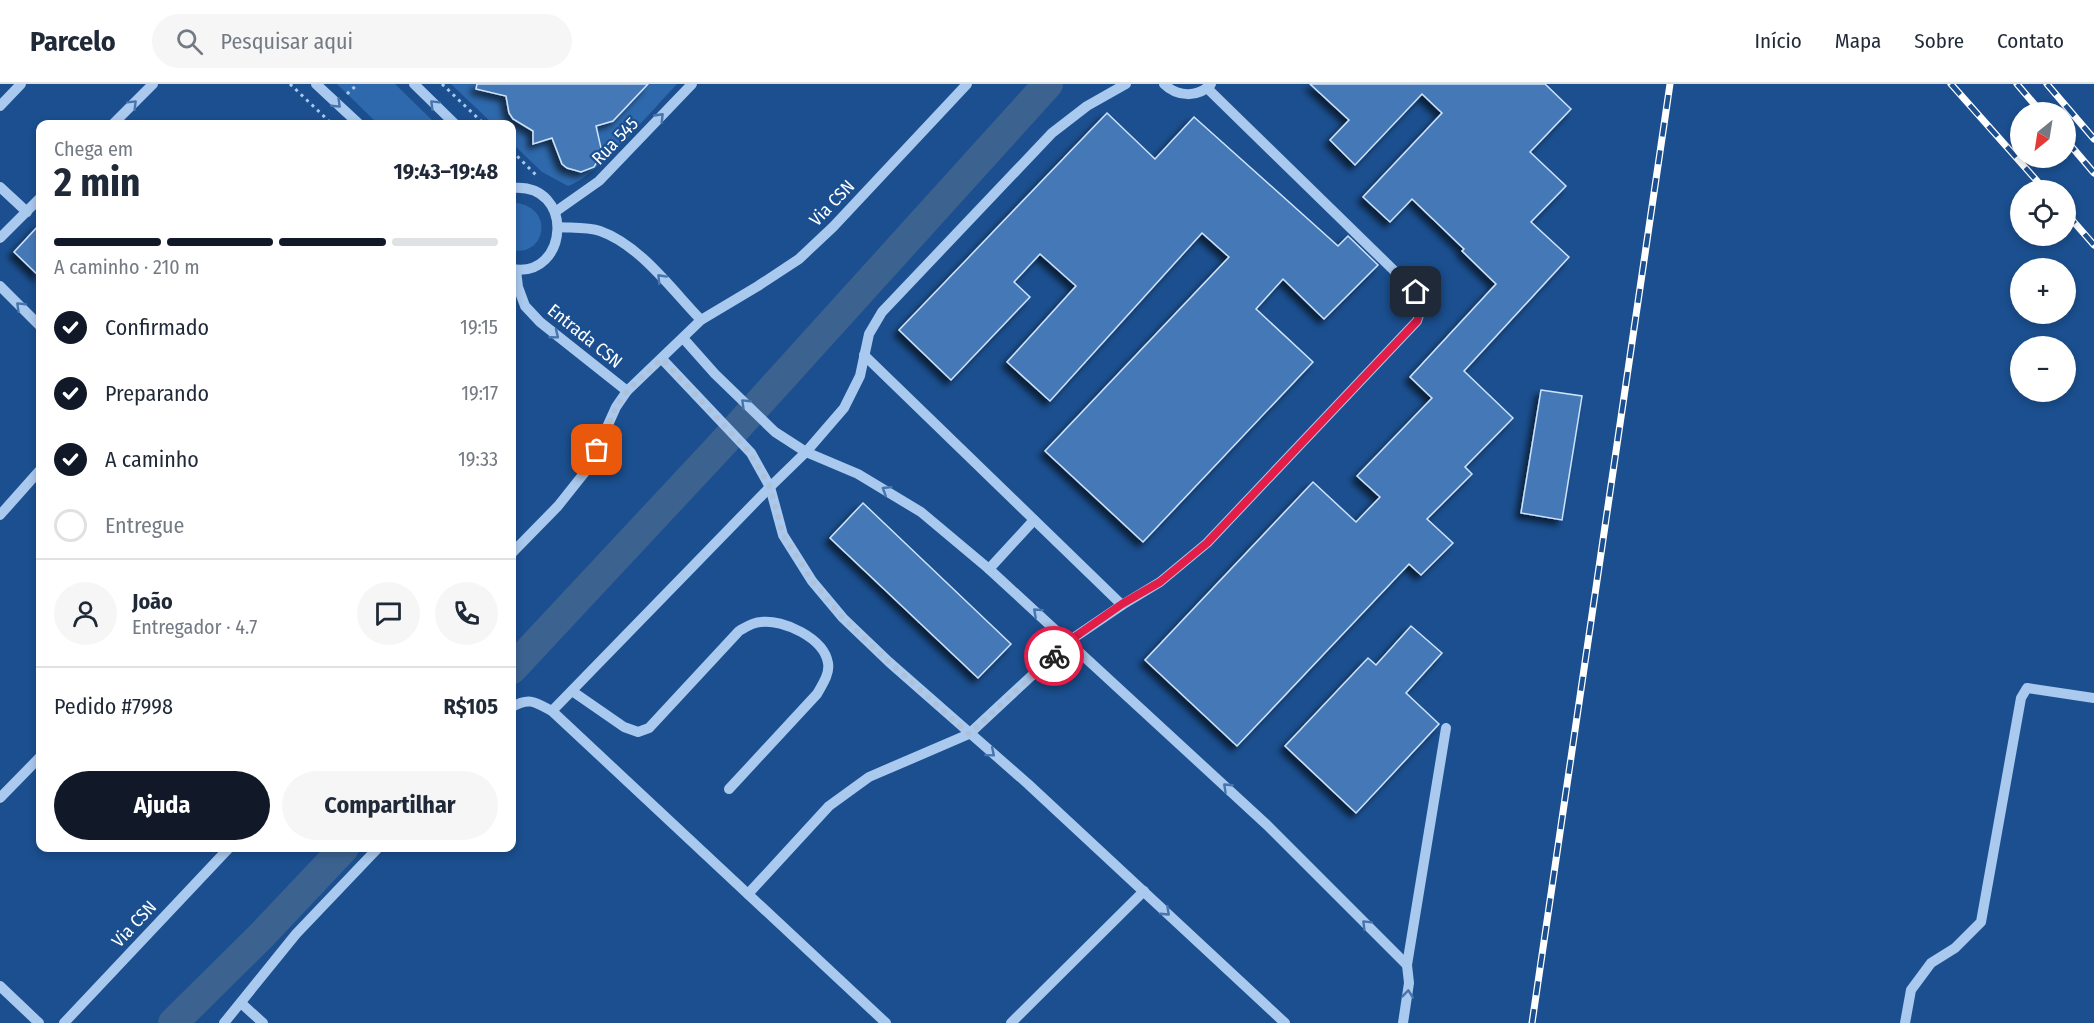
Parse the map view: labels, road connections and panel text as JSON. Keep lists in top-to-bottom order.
{
  "streets": {
    "street": ["Rua 545", "Via CSN", "Entrada CSN"]
  },
  "one_way": ["Rua 545", "Entrada CSN"],
  "north": "bottom left",
  "page": {
    "header": "Parcelo",
    "search": "Pesquisar aqui",
    "nav": [
      "Início",
      "Mapa",
      "Sobre",
      "Contato"
    ],
    "map_buttons": ["+", "−"],
    "heading": ["2 min", "Chega em", "19:43–19:48"],
    "panel": [
      "João",
      "Entregador · 4.7",
      "Pedido #7998",
      "R$105"
    ],
    "bar": "A caminho · 210 m",
    "list": [
      ["Confirmado", "19:15"],
      ["Preparando", "19:17"],
      ["A caminho", "19:33"],
      "Entregue"
    ],
    "buttons": ["Ajuda", "Compartilhar"]
  }
}
